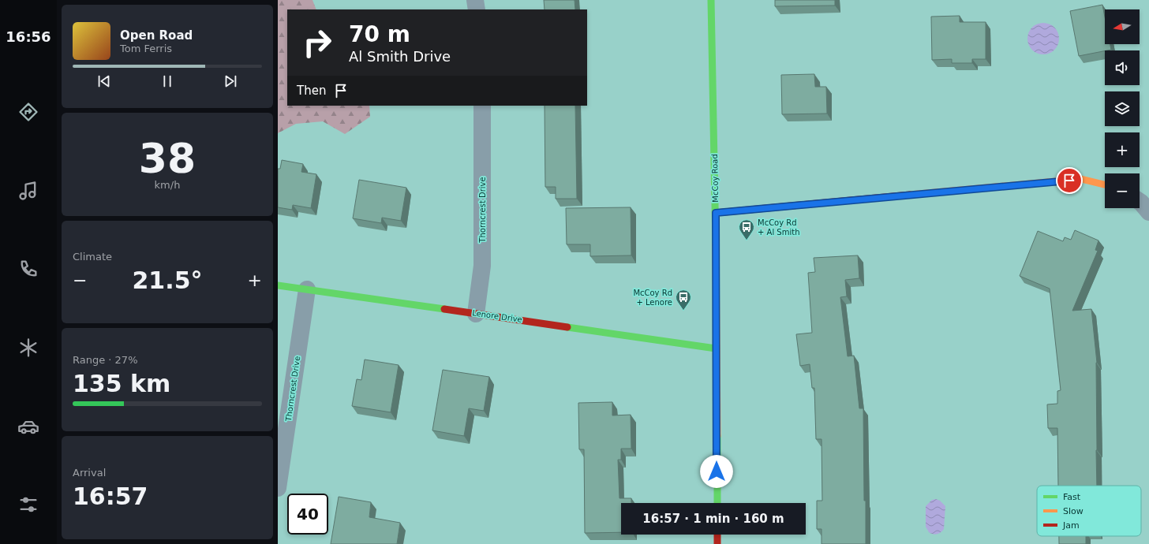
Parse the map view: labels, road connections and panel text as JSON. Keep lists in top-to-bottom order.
{
  "streets": {
    "street": ["McCoy Road", "Thorncrest Drive", "Lenore Drive"]
  },
  "crossings": [
    ["McCoy Road", "Lenore Drive"],
    ["Thorncrest Drive", "Lenore Drive"]
  ],
  "places": {
    "bus stop": ["McCoy Rd + Al Smith", "McCoy Rd + Lenore"]
  },
  "legend": ["Fast", "Slow", "Jam"],
  "north": "left",
  "page": {
    "tabs": "16:56",
    "map_buttons": ["+", "−"],
    "turn": ["70 m", "Al Smith Drive"],
    "song": ["Open Road", "Tom Ferris"],
    "then": "Then",
    "tile": [
      ["38", "km/h"],
      "Climate",
      ["Range · 27%", "135 km"],
      ["Arrival", "16:57"]
    ],
    "heat": ["−", "21.5°", "+"],
    "limit": "40",
    "trip": "16:57 · 1 min · 160 m"
  }
}
